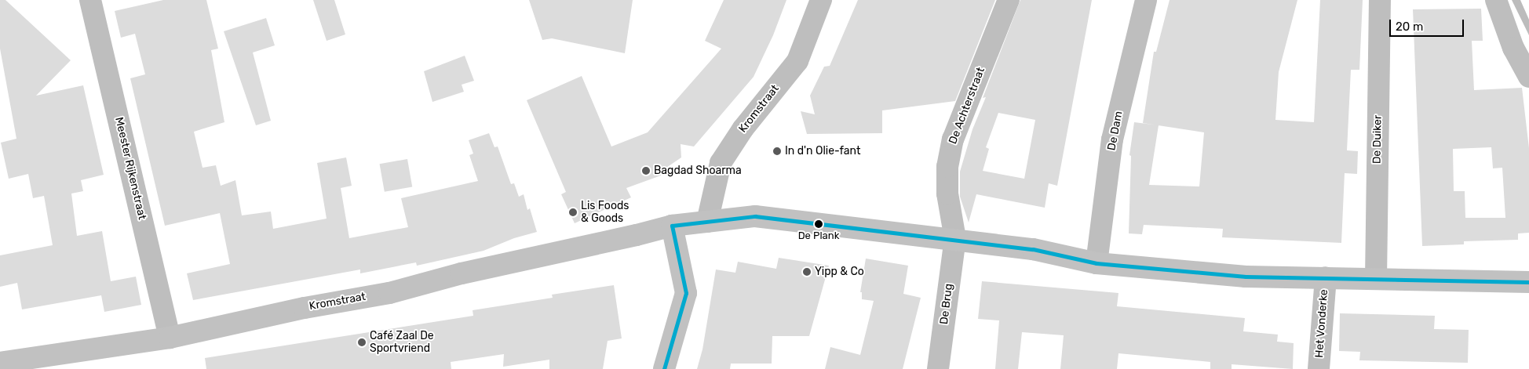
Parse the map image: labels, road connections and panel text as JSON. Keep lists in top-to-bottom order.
{
  "streets": {
    "street": [
      "De Achterstraat",
      "Kromstraat",
      "De Dam",
      "De Duiker",
      "Meester Rijkenstraat",
      "De Brug",
      "Het Vonderke"
    ]
  },
  "crossings": [
    ["De Achterstraat", "De Brug"],
    ["Kromstraat", "Meester Rijkenstraat"]
  ],
  "places": [
    "In d'n Olie-fant",
    "Bagdad Shoarma",
    "Lis Foods & Goods",
    "De Plank",
    "Yipp & Co",
    "Café Zaal De Sportvriend"
  ],
  "scale_bar": "20 m"
}
